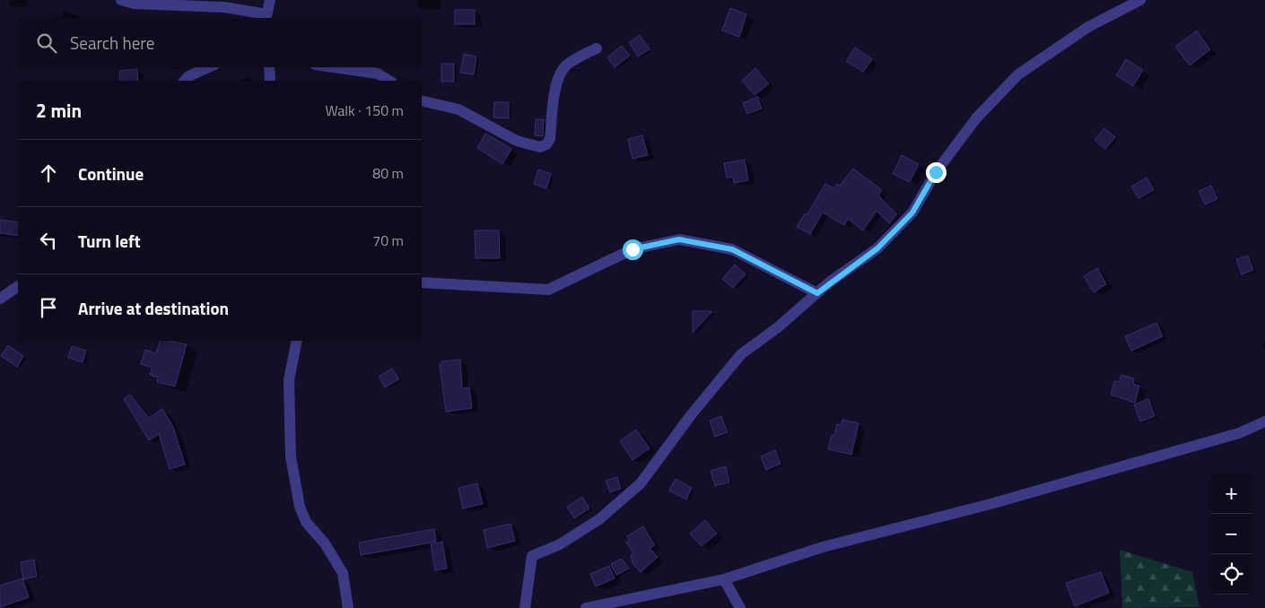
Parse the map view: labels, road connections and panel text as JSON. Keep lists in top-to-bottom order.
{
  "page": {
    "search": "Search here",
    "heading": ["2 min", "Walk · 150 m"],
    "list": [
      ["Continue", "80 m"],
      ["Turn left", "70 m"],
      "Arrive at destination"
    ],
    "map_buttons": ["+", "−"]
  }
}
